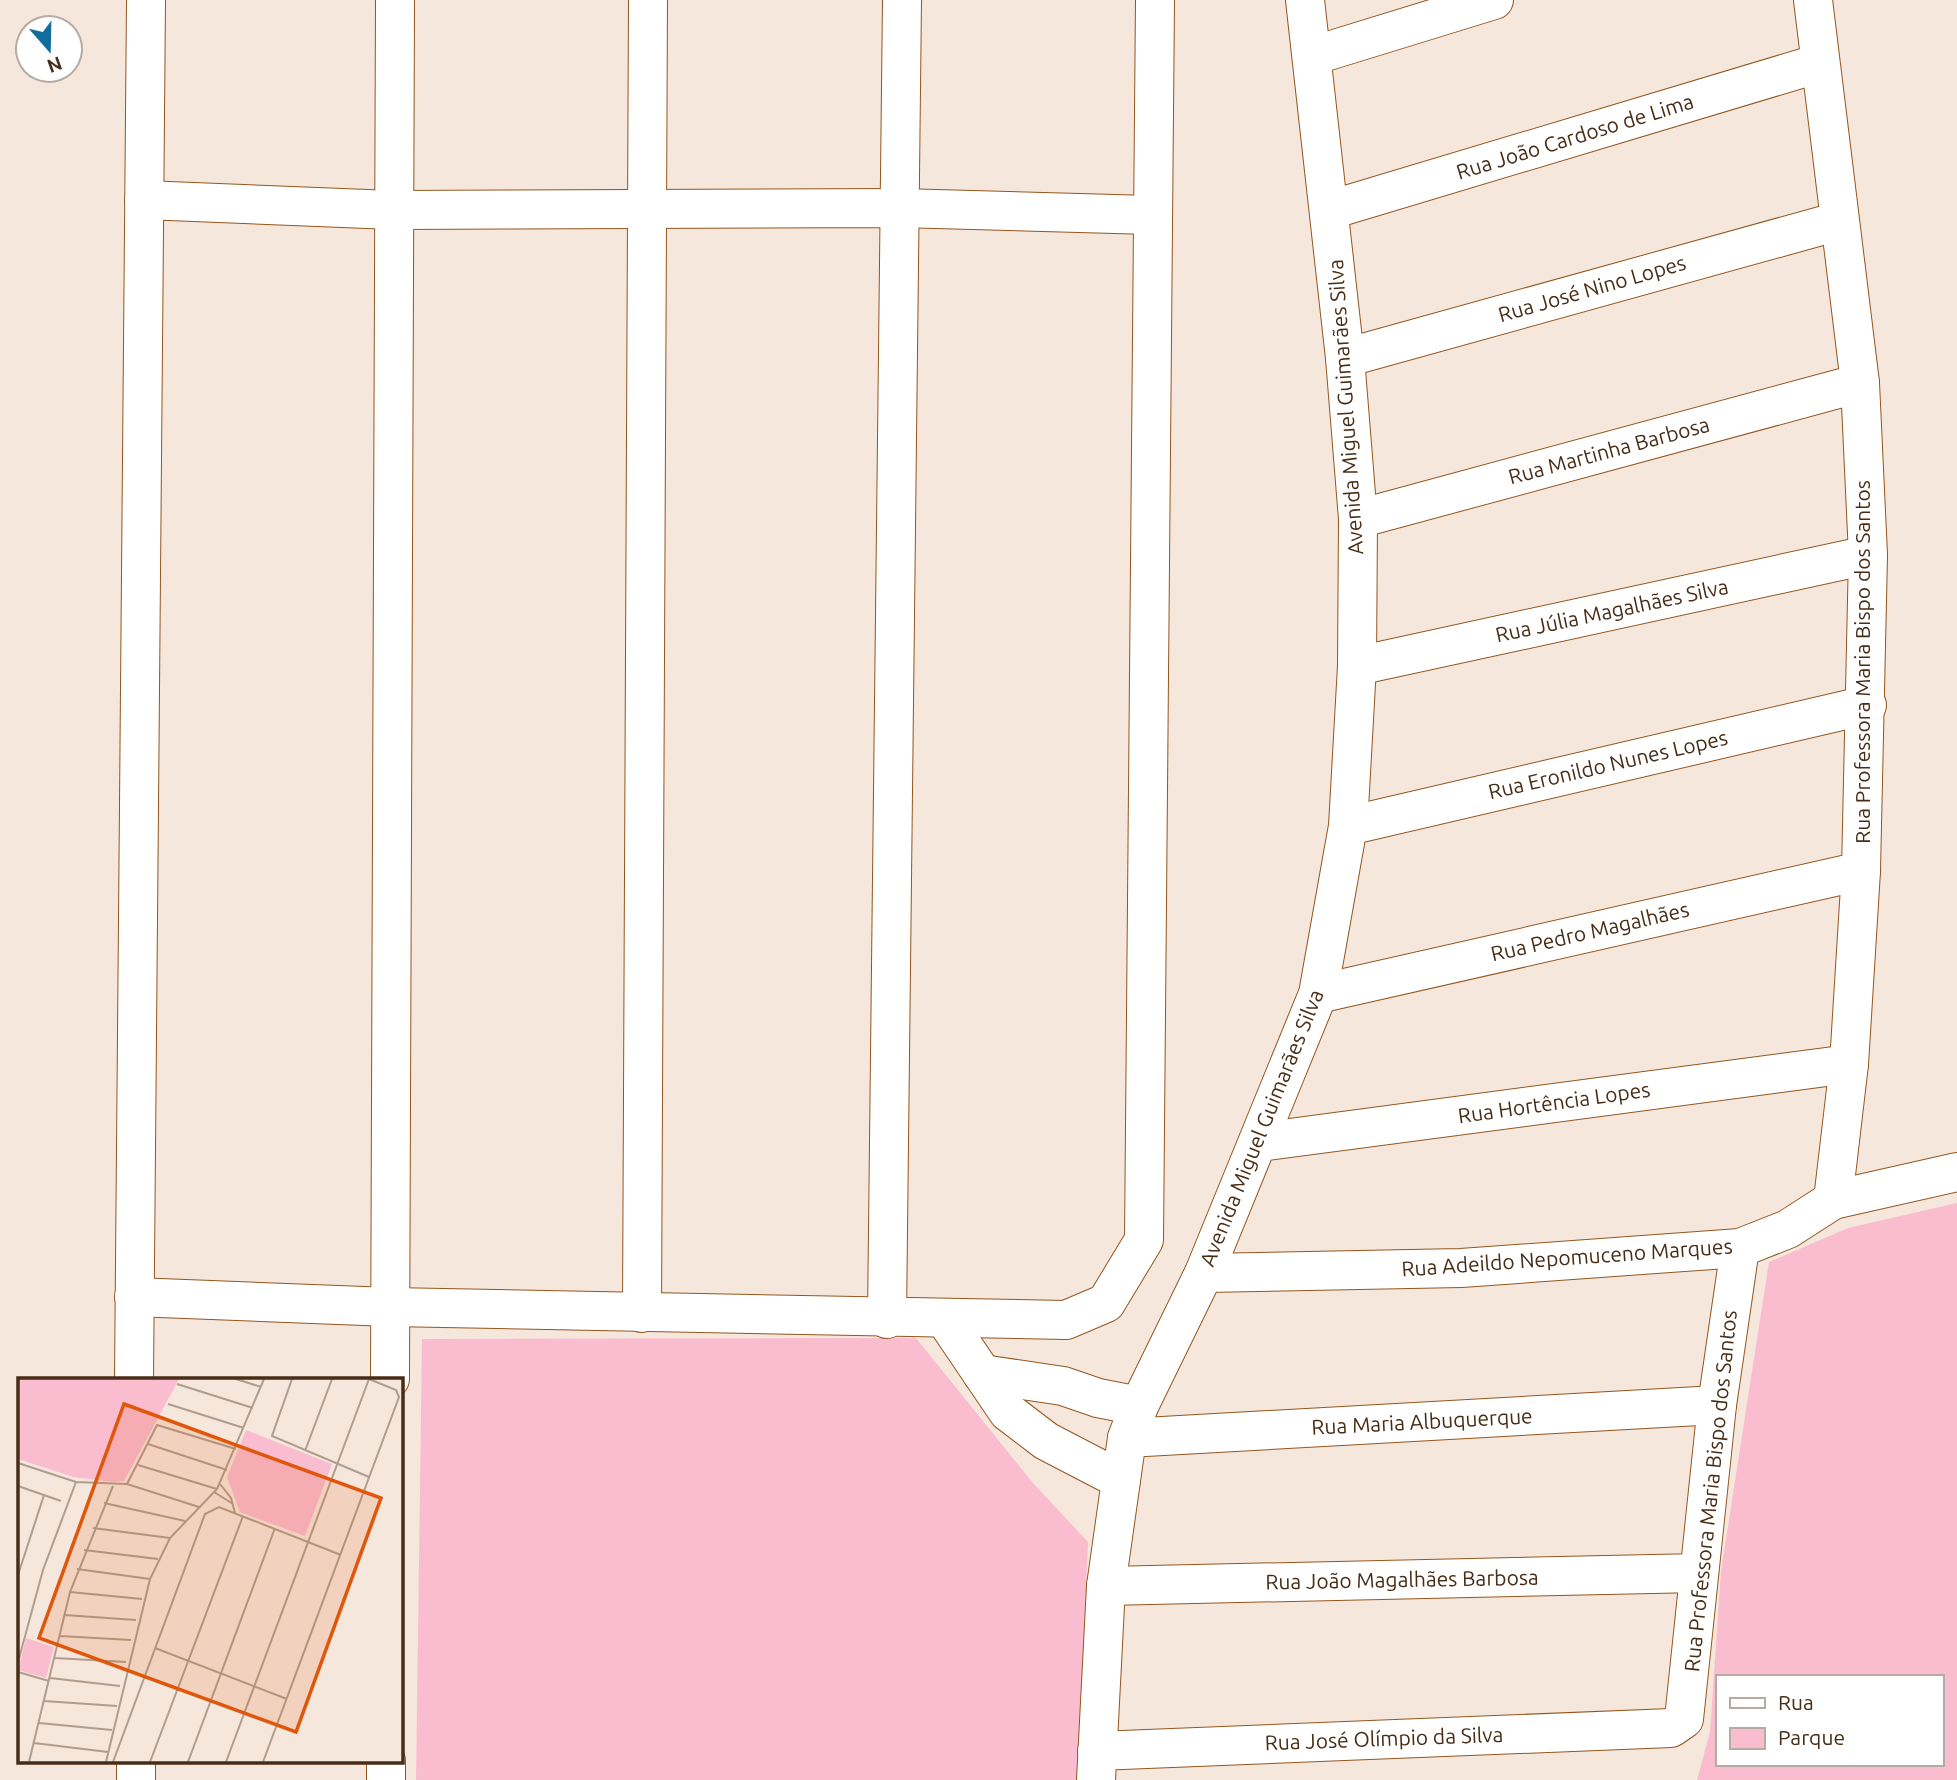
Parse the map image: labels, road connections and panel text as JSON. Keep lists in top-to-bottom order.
{
  "streets": {
    "street": [
      "Rua João Cardoso de Lima",
      "Rua José Nino Lopes",
      "Avenida Miguel Guimarães Silva",
      "Rua Martinha Barbosa",
      "Rua Júlia Magalhães Silva",
      "Rua Professora Maria Bispo dos Santos",
      "Rua Eronildo Nunes Lopes",
      "Rua Pedro Magalhães",
      "Rua Hortência Lopes",
      "Rua Adeildo Nepomuceno Marques",
      "Rua Maria Albuquerque",
      "Rua João Magalhães Barbosa",
      "Rua José Olímpio da Silva"
    ]
  },
  "crossings": [
    ["Rua João Cardoso de Lima", "Avenida Miguel Guimarães Silva"],
    ["Rua João Cardoso de Lima", "Rua Professora Maria Bispo dos Santos"],
    ["Rua José Nino Lopes", "Avenida Miguel Guimarães Silva"],
    ["Rua José Nino Lopes", "Rua Professora Maria Bispo dos Santos"],
    ["Avenida Miguel Guimarães Silva", "Rua Martinha Barbosa"],
    ["Avenida Miguel Guimarães Silva", "Rua Júlia Magalhães Silva"],
    ["Avenida Miguel Guimarães Silva", "Rua Eronildo Nunes Lopes"],
    ["Avenida Miguel Guimarães Silva", "Rua Pedro Magalhães"],
    ["Avenida Miguel Guimarães Silva", "Rua Hortência Lopes"],
    ["Avenida Miguel Guimarães Silva", "Rua Adeildo Nepomuceno Marques"],
    ["Avenida Miguel Guimarães Silva", "Rua Maria Albuquerque"],
    ["Avenida Miguel Guimarães Silva", "Rua João Magalhães Barbosa"],
    ["Avenida Miguel Guimarães Silva", "Rua José Olímpio da Silva"],
    ["Rua Martinha Barbosa", "Rua Professora Maria Bispo dos Santos"],
    ["Rua Júlia Magalhães Silva", "Rua Professora Maria Bispo dos Santos"],
    ["Rua Professora Maria Bispo dos Santos", "Rua Eronildo Nunes Lopes"],
    ["Rua Professora Maria Bispo dos Santos", "Rua Pedro Magalhães"],
    ["Rua Professora Maria Bispo dos Santos", "Rua Hortência Lopes"],
    ["Rua Professora Maria Bispo dos Santos", "Rua Adeildo Nepomuceno Marques"],
    ["Rua Professora Maria Bispo dos Santos", "Rua Maria Albuquerque"],
    ["Rua Professora Maria Bispo dos Santos", "Rua João Magalhães Barbosa"],
    ["Rua Professora Maria Bispo dos Santos", "Rua José Olímpio da Silva"]
  ],
  "legend": ["Rua", "Parque"],
  "north": "bottom"
}
